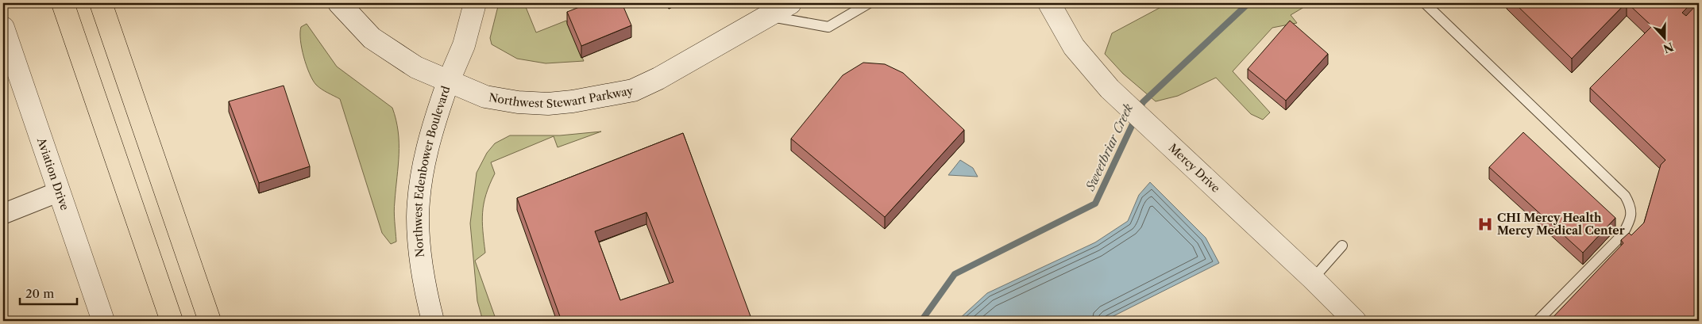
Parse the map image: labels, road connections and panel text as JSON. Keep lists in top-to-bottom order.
{
  "streets": {
    "street": [
      "Northwest Stewart Parkway",
      "Mercy Drive",
      "Northwest Edenbower Boulevard",
      "Aviation Drive"
    ]
  },
  "crossings": [
    ["Northwest Stewart Parkway", "Northwest Edenbower Boulevard"]
  ],
  "water": ["Sweetbriar Creek"],
  "places": {
    "hospital": ["CHI Mercy Health Mercy Medical Center"]
  },
  "scale_bar": "20 m",
  "north": "bottom"
}
